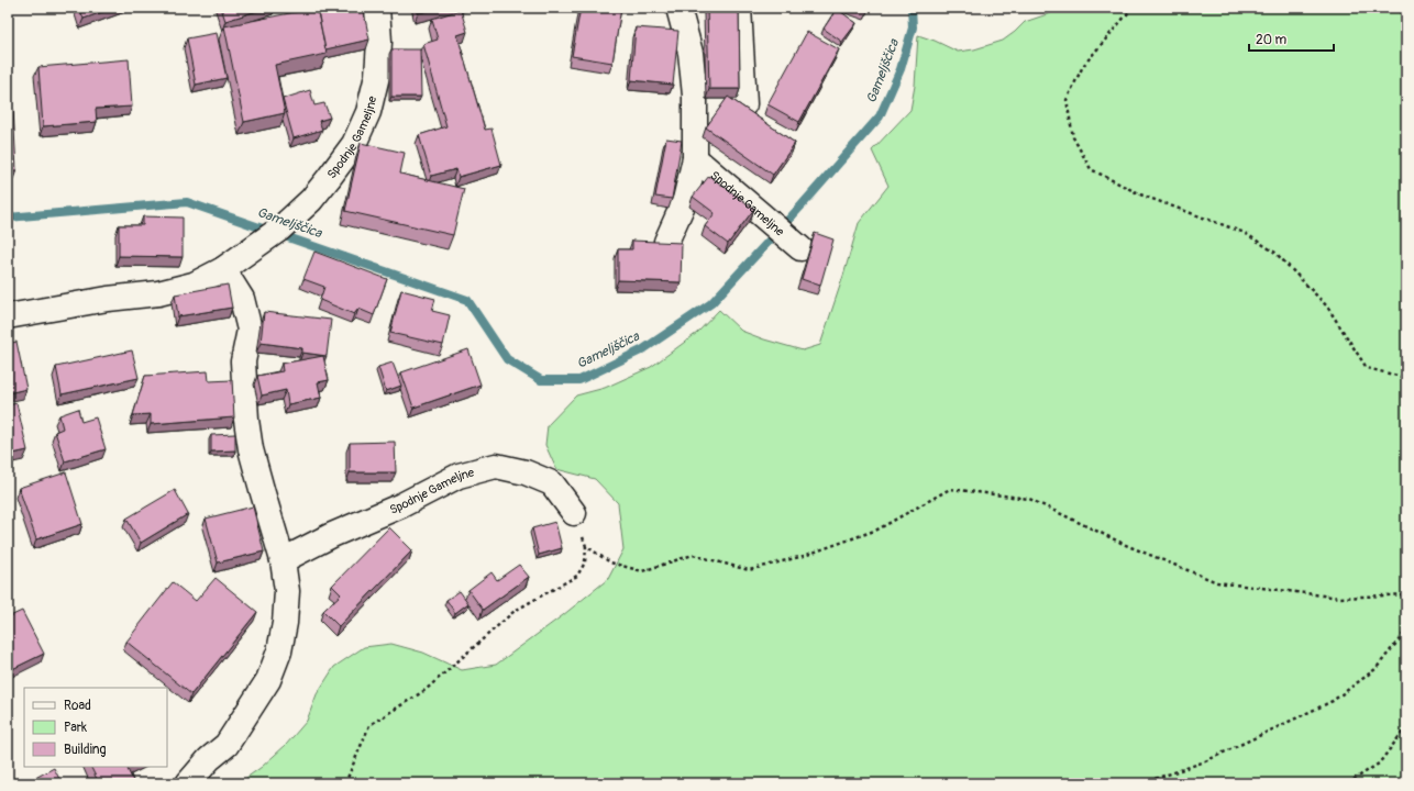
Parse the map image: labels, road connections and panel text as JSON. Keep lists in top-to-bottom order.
{
  "streets": {
    "street": ["Spodnje Gameljne"]
  },
  "water": ["Gameljščica"],
  "legend": ["Road", "Park", "Building"],
  "scale_bar": "20 m"
}
